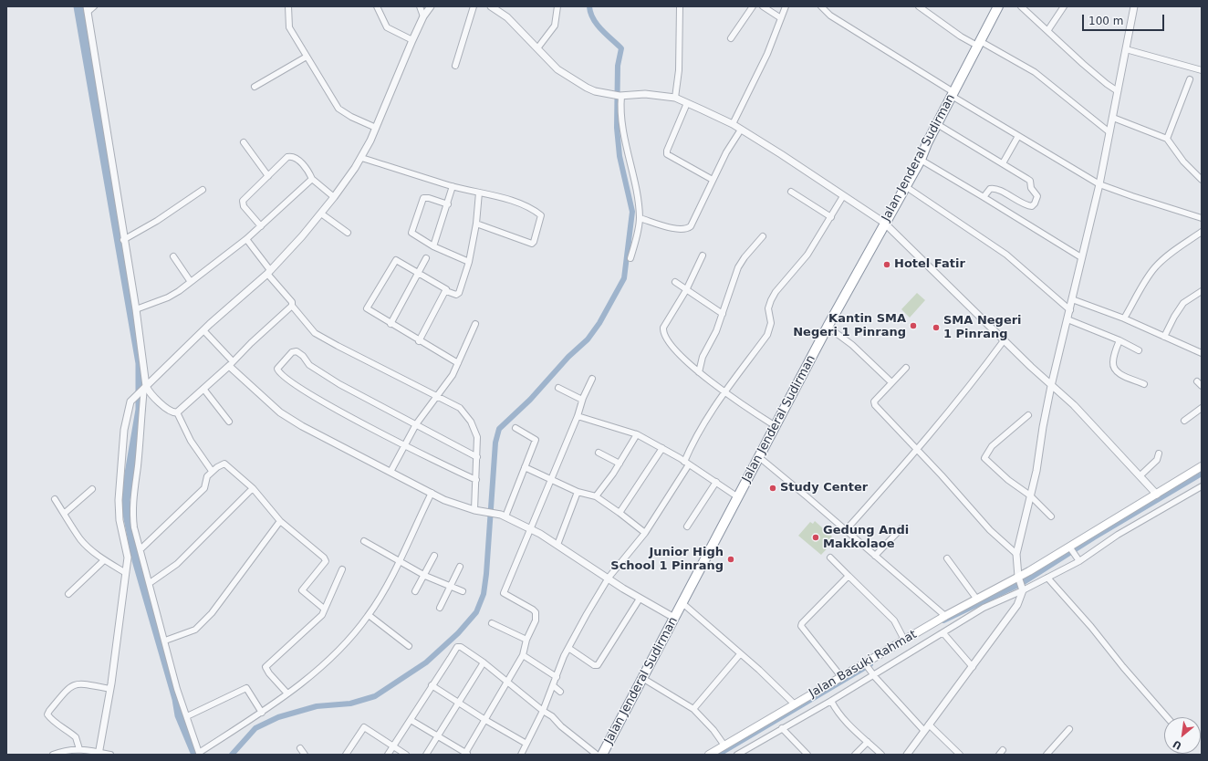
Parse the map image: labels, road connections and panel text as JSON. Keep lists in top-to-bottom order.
{
  "streets": {
    "highway": ["Jalan Jenderal Sudirman"],
    "main road": ["Jalan Basuki Rahmat"]
  },
  "places": [
    "Hotel Fatir",
    "Kantin SMA Negeri 1 Pinrang",
    "SMA Negeri 1 Pinrang",
    "Study Center",
    "Gedung Andi Makkolaoe",
    "Junior High School 1 Pinrang"
  ],
  "scale_bar": "100 m",
  "north": "bottom left"
}
